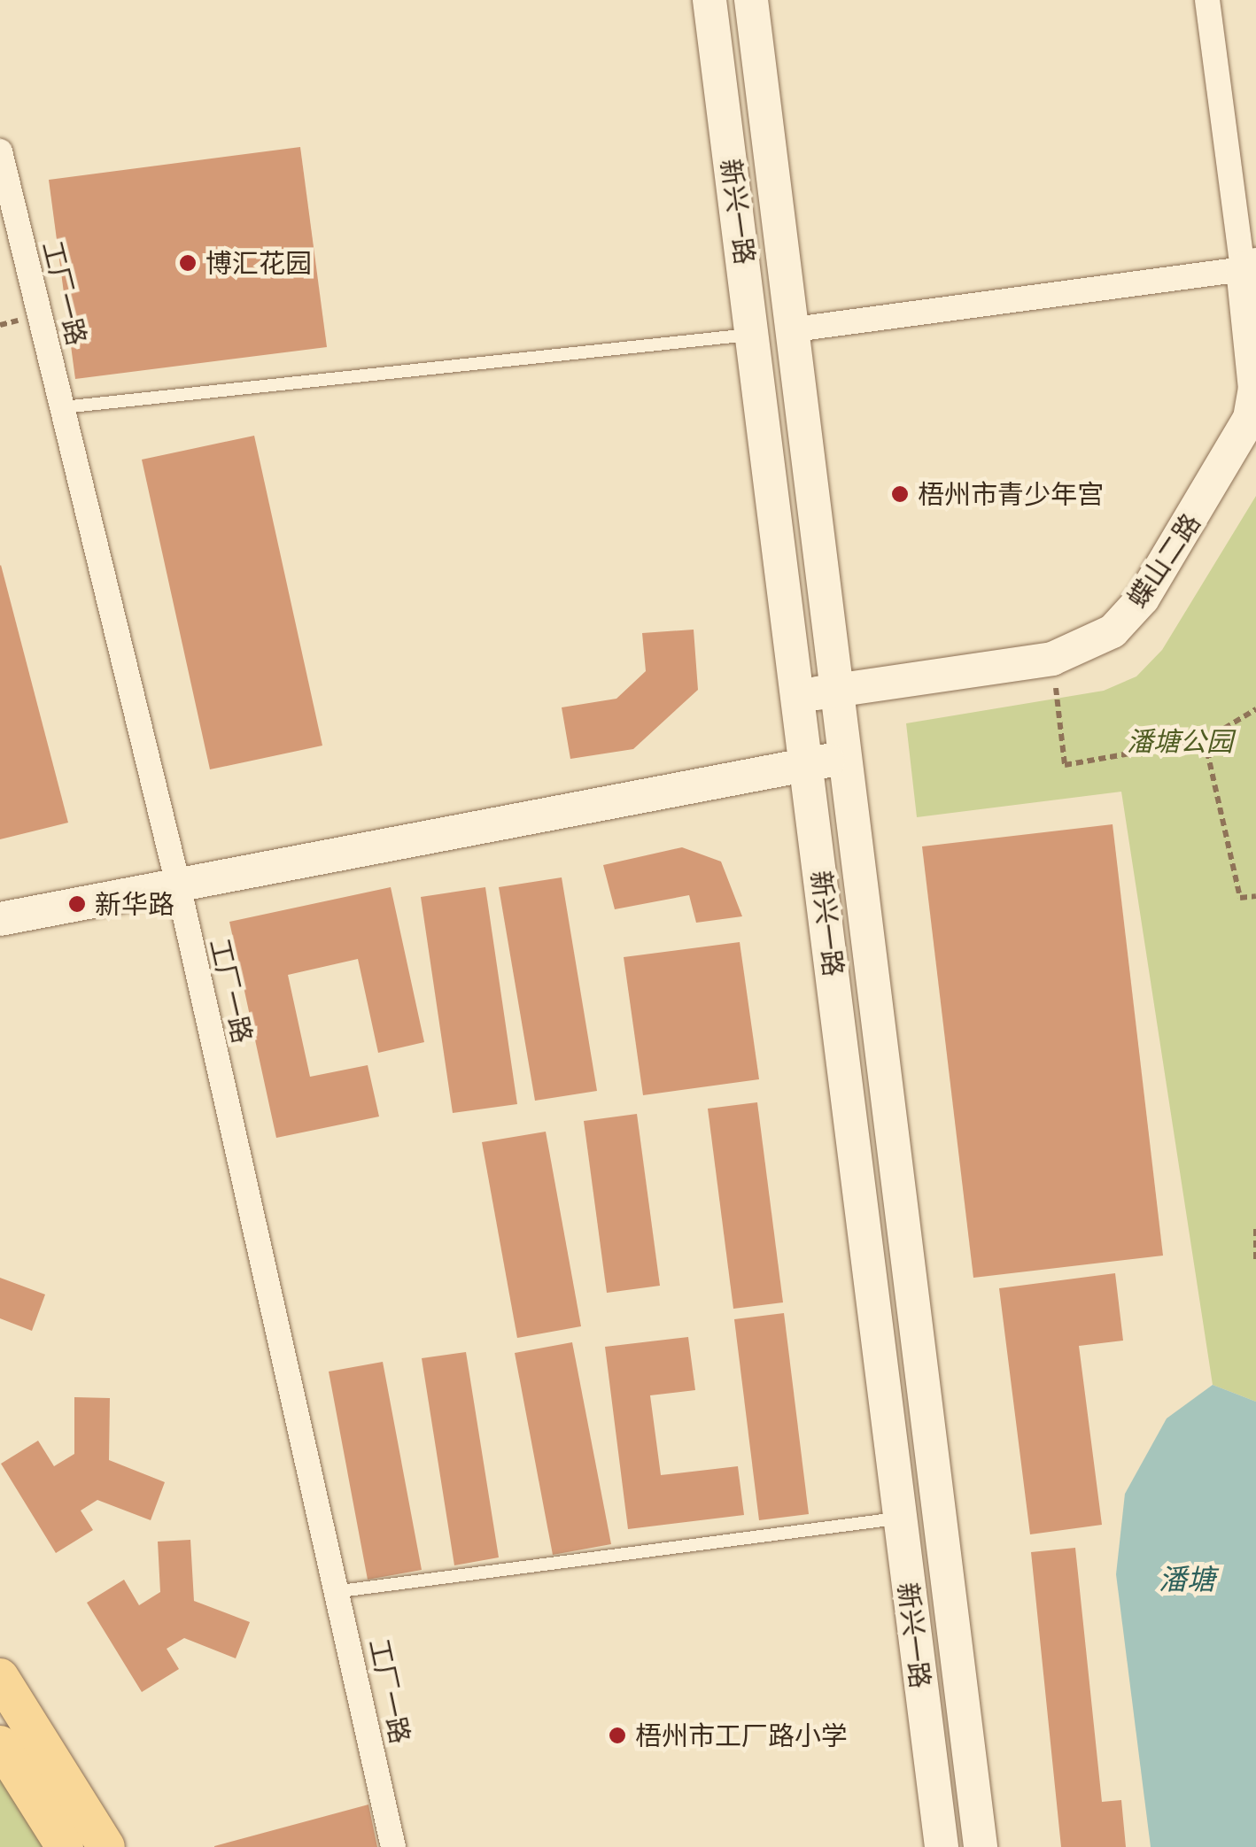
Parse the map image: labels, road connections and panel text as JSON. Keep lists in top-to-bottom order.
{
  "streets": {
    "main road": ["新兴一路", "蝶山二路"],
    "street": ["工厂一路"]
  },
  "crossings": [
    ["新兴一路", "蝶山二路"]
  ],
  "water": ["潘塘"],
  "parks": ["潘塘公园"],
  "places": [
    "博汇花园",
    "梧州市青少年宫",
    "新华路",
    "梧州市工厂路小学"
  ]
}
